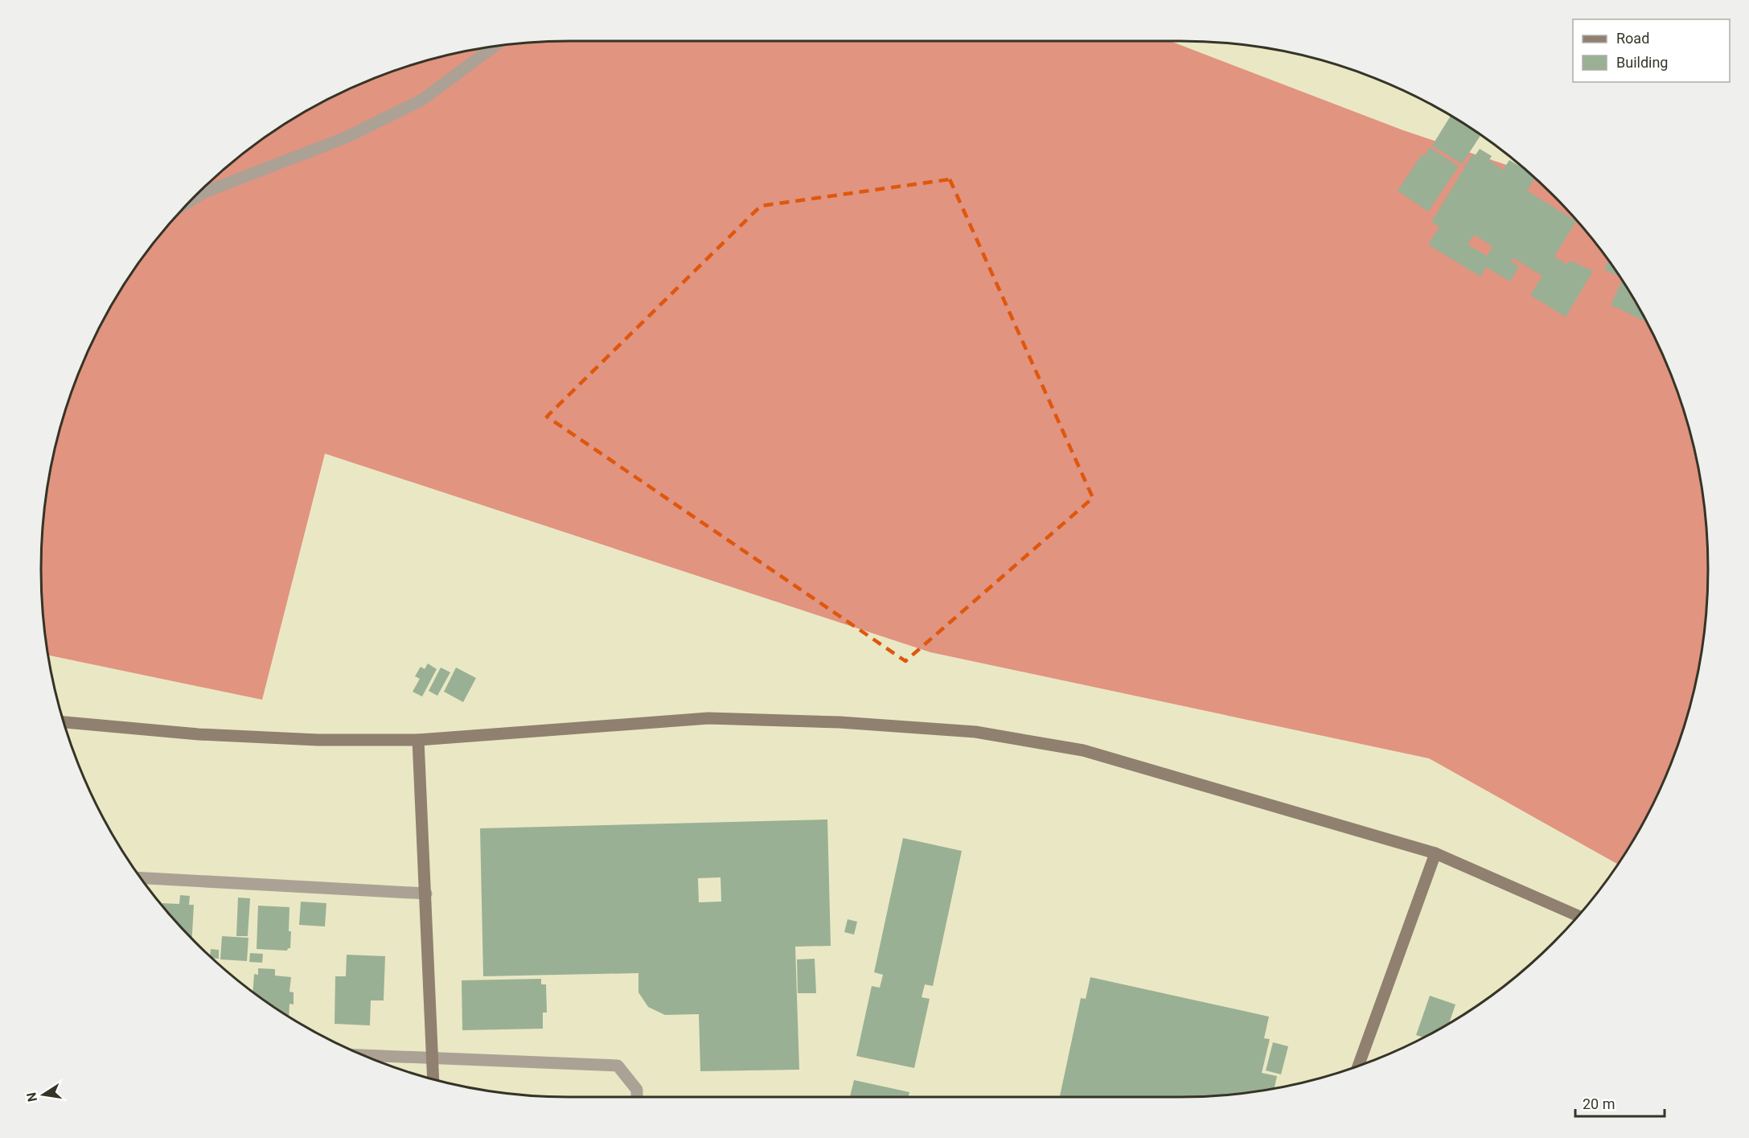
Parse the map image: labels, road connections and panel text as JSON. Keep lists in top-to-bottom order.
{
  "legend": ["Road", "Building"],
  "scale_bar": "20 m",
  "north": "left"
}
